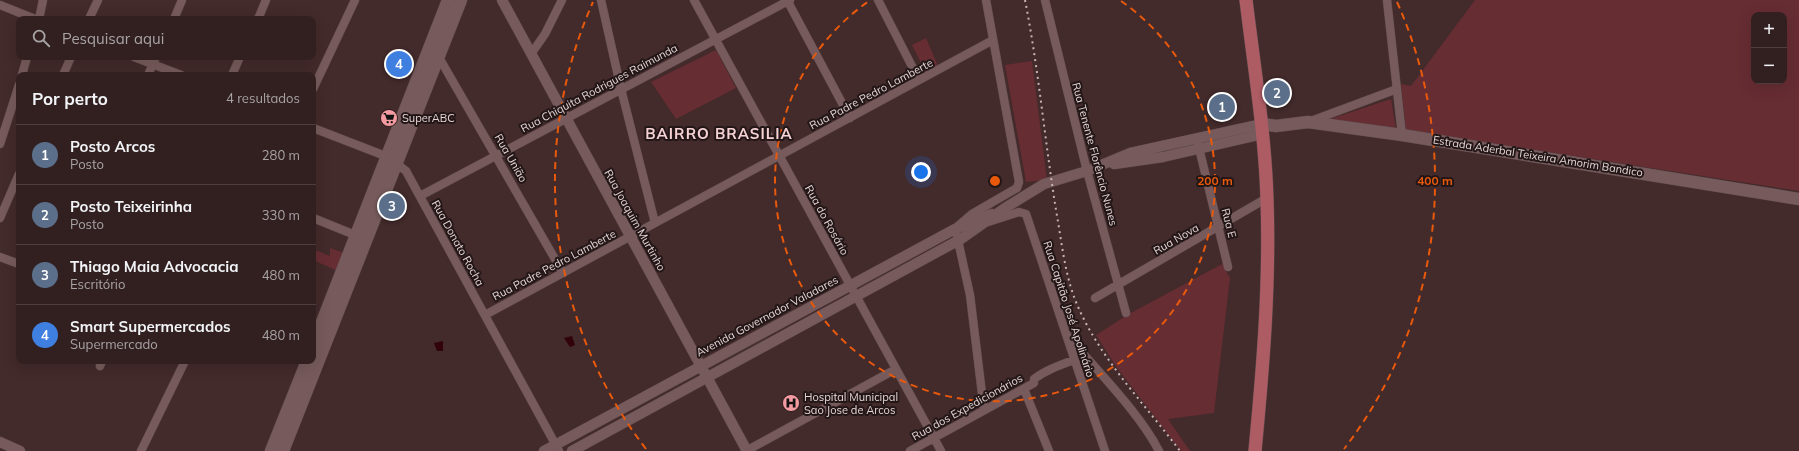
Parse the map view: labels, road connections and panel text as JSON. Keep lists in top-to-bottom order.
{
  "streets": {
    "main road": ["Estrada Aderbal Teixeira Amorim Bandico"],
    "street": [
      "Rua Chiquita Rodrigues Raimunda",
      "Rua Padre Pedro Lamberte",
      "Rua Tenente Florêncio Nunes",
      "Rua União",
      "Rua Joaquim Murtinho",
      "Rua do Rosário",
      "Rua E",
      "Rua Nova",
      "Rua Donato Rocha",
      "Rua Capitão José Apolinário",
      "Avenida Governador Valadares",
      "Rua dos Expedicionários"
    ]
  },
  "crossings": [
    ["Rua Chiquita Rodrigues Raimunda", "Rua União"],
    ["Rua Chiquita Rodrigues Raimunda", "Rua Joaquim Murtinho"],
    ["Rua Chiquita Rodrigues Raimunda", "Rua do Rosário"],
    ["Rua Chiquita Rodrigues Raimunda", "Rua Donato Rocha"],
    ["Rua Padre Pedro Lamberte", "Rua União"],
    ["Rua Padre Pedro Lamberte", "Rua Joaquim Murtinho"],
    ["Rua Padre Pedro Lamberte", "Rua do Rosário"],
    ["Rua Padre Pedro Lamberte", "Rua Donato Rocha"],
    ["Rua Tenente Florêncio Nunes", "Rua Nova"],
    ["Rua Tenente Florêncio Nunes", "Avenida Governador Valadares"],
    ["Estrada Aderbal Teixeira Amorim Bandico", "Avenida Governador Valadares"],
    ["Rua Joaquim Murtinho", "Avenida Governador Valadares"],
    ["Rua do Rosário", "Avenida Governador Valadares"],
    ["Rua do Rosário", "Rua dos Expedicionários"],
    ["Rua E", "Rua Nova"],
    ["Rua E", "Avenida Governador Valadares"],
    ["Rua Donato Rocha", "Avenida Governador Valadares"],
    ["Rua Capitão José Apolinário", "Avenida Governador Valadares"],
    ["Rua Capitão José Apolinário", "Rua dos Expedicionários"]
  ],
  "districts": ["BAIRRO BRASILIA"],
  "places": {
    "supermarket": ["SuperABC"],
    "hospital": ["Hospital Municipal Sao Jose de Arcos"]
  },
  "page": {
    "map_buttons": ["+", "−"],
    "search": "Pesquisar aqui",
    "pins": [
      "4",
      "2",
      "1",
      "3"
    ],
    "heading": ["Por perto", "4 resultados"],
    "list": [
      {
        "mark": "1",
        "name": "Posto Arcos",
        "note": "Posto",
        "value": "280 m"
      },
      {
        "mark": "2",
        "name": "Posto Teixeirinha",
        "note": "Posto",
        "value": "330 m"
      },
      {
        "mark": "3",
        "name": "Thiago Maia Advocacia",
        "note": "Escritório",
        "value": "480 m"
      },
      {
        "mark": "4",
        "name": "Smart Supermercados",
        "note": "Supermercado",
        "value": "480 m"
      }
    ]
  },
  "rings": ["200 m", "400 m"]
}
